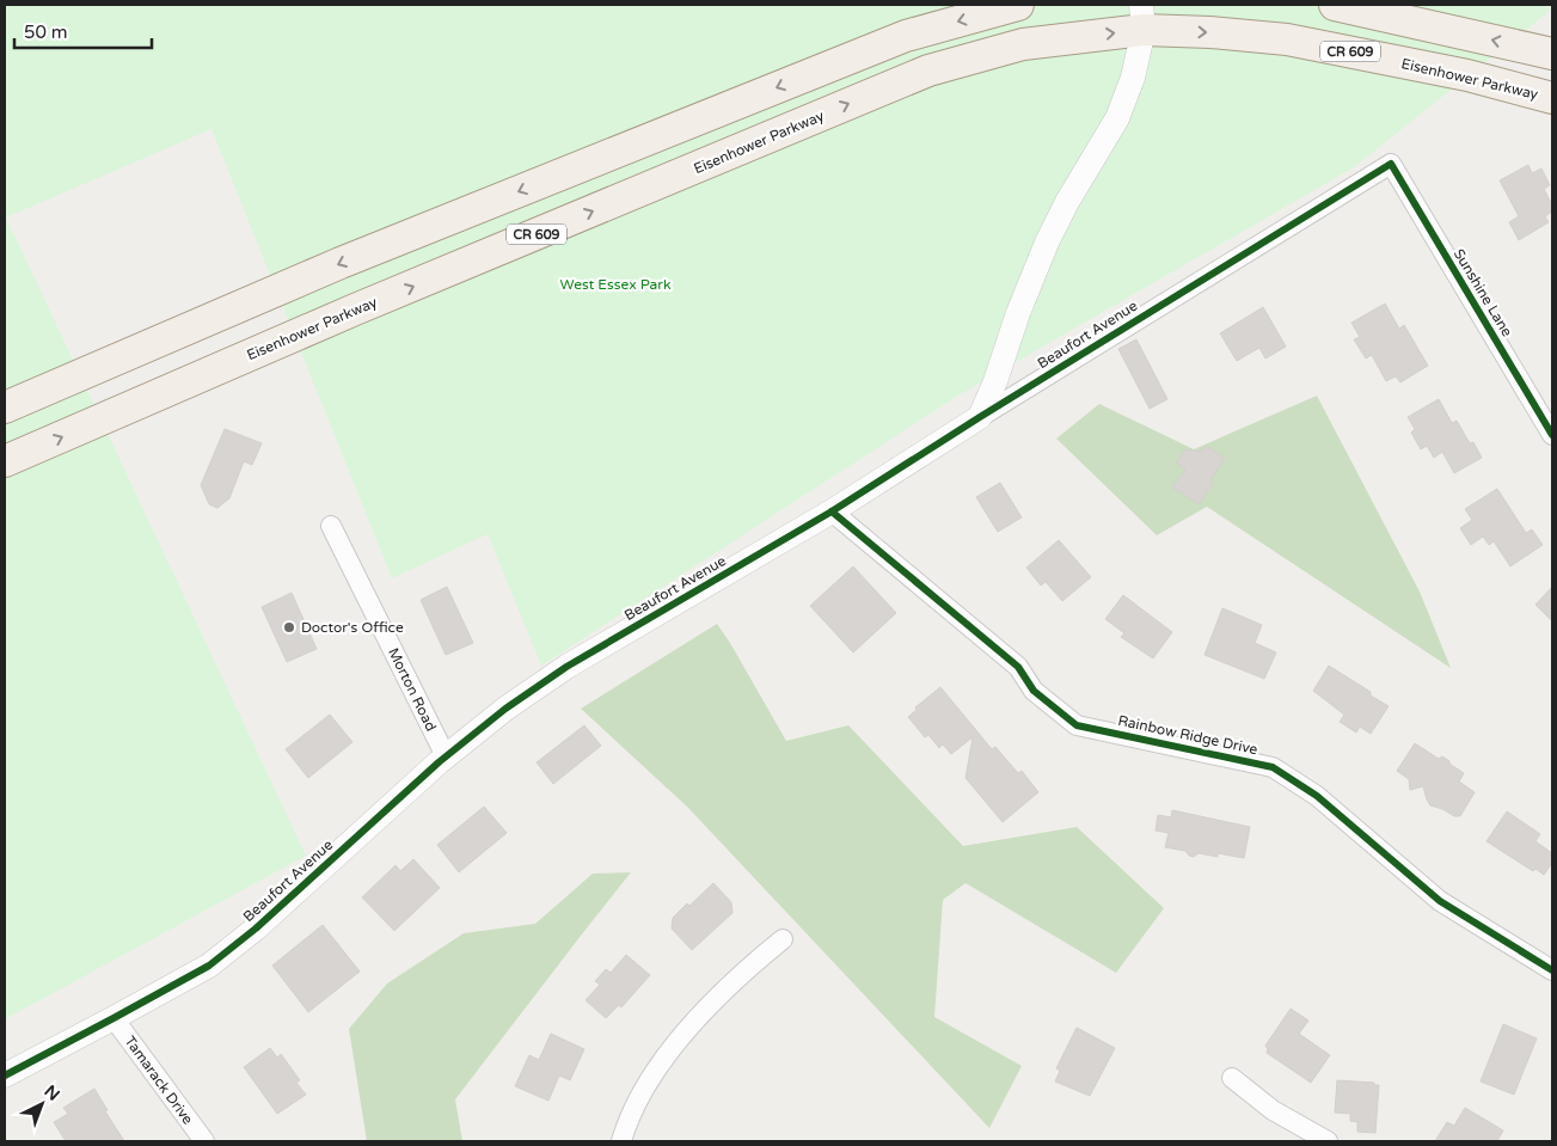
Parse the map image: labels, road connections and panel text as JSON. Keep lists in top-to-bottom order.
{
  "streets": {
    "main road": ["CR 609", "Eisenhower Parkway"],
    "street": [
      "Sunshine Lane",
      "Beaufort Avenue",
      "Morton Road",
      "Rainbow Ridge Drive",
      "Tamarack Drive"
    ]
  },
  "crossings": [
    ["Sunshine Lane", "Beaufort Avenue"],
    ["Beaufort Avenue", "Morton Road"],
    ["Beaufort Avenue", "Rainbow Ridge Drive"],
    ["Beaufort Avenue", "Tamarack Drive"]
  ],
  "parks": ["West Essex Park"],
  "places": ["Doctor's Office"],
  "scale_bar": "50 m",
  "north": "top right"
}
